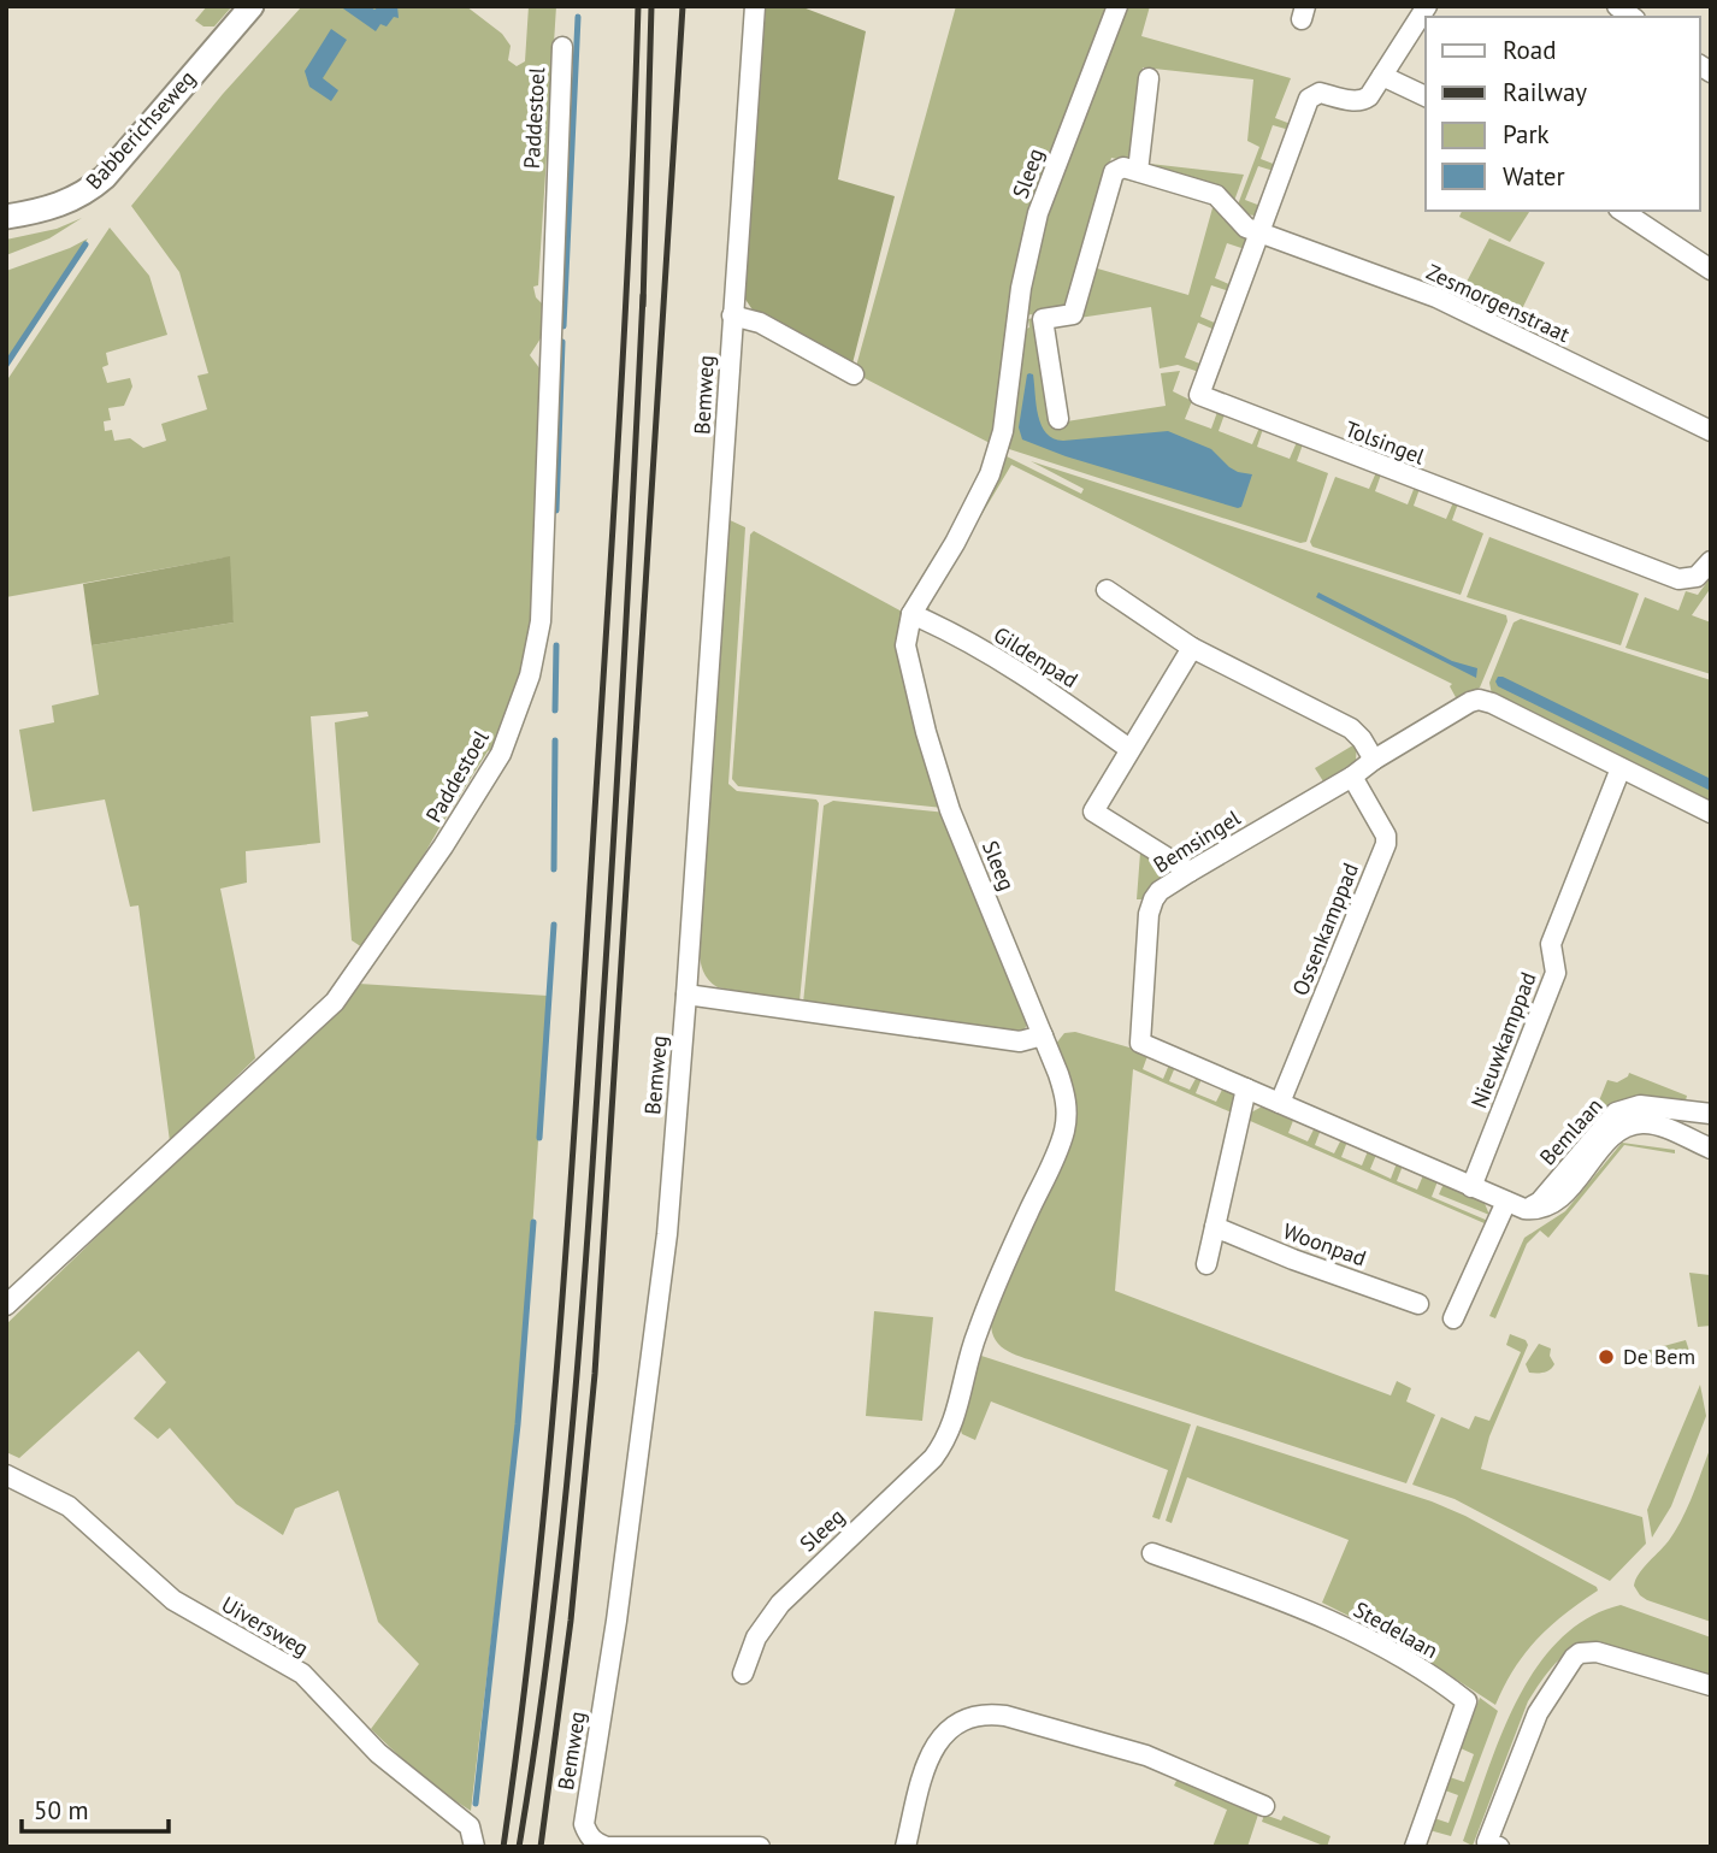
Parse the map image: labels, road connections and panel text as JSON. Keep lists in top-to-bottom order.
{
  "streets": {
    "street": [
      "Paddestoel",
      "Babberichseweg",
      "Sleeg",
      "Zesmorgenstraat",
      "Bemweg",
      "Tolsingel",
      "Gildenpad",
      "Bemsingel",
      "Ossenkamppad",
      "Nieuwkamppad",
      "Bemlaan",
      "Woonpad",
      "Uiversweg",
      "Stedelaan"
    ]
  },
  "crossings": [
    ["Sleeg", "Gildenpad"],
    ["Zesmorgenstraat", "Tolsingel"],
    ["Bemsingel", "Ossenkamppad"],
    ["Bemsingel", "Nieuwkamppad"]
  ],
  "places": ["De Bem"],
  "legend": [
    "Road",
    "Railway",
    "Park",
    "Water"
  ],
  "scale_bar": "50 m"
}
